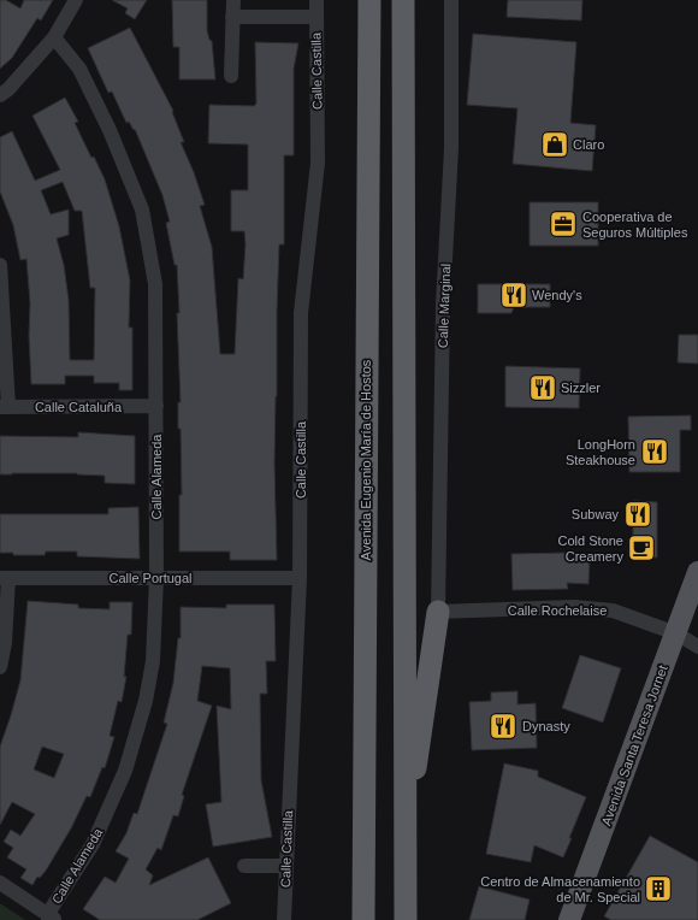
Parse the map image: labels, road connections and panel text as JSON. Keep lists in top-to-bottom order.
{
  "streets": {
    "highway": ["Avenida Eugenio María de Hostos"],
    "main road": ["Avenida Santa Teresa Jornet"],
    "street": [
      "Calle Castilla",
      "Calle Marginal",
      "Calle Cataluña",
      "Calle Alameda",
      "Calle Portugal",
      "Calle Rochelaise"
    ]
  },
  "crossings": [
    ["Calle Castilla", "Calle Portugal"],
    ["Calle Marginal", "Calle Rochelaise"],
    ["Calle Cataluña", "Calle Alameda"],
    ["Calle Alameda", "Calle Portugal"],
    ["Calle Rochelaise", "Avenida Santa Teresa Jornet"]
  ],
  "places": {
    "shop": ["Claro"],
    "office": ["Cooperativa de Seguros Múltiples"],
    "restaurant": [
      "Wendy's",
      "Sizzler",
      "LongHorn Steakhouse",
      "Subway",
      "Dynasty"
    ],
    "cafe": ["Cold Stone Creamery"],
    "building": ["Centro de Almacenamiento de Mr. Special"]
  }
}
